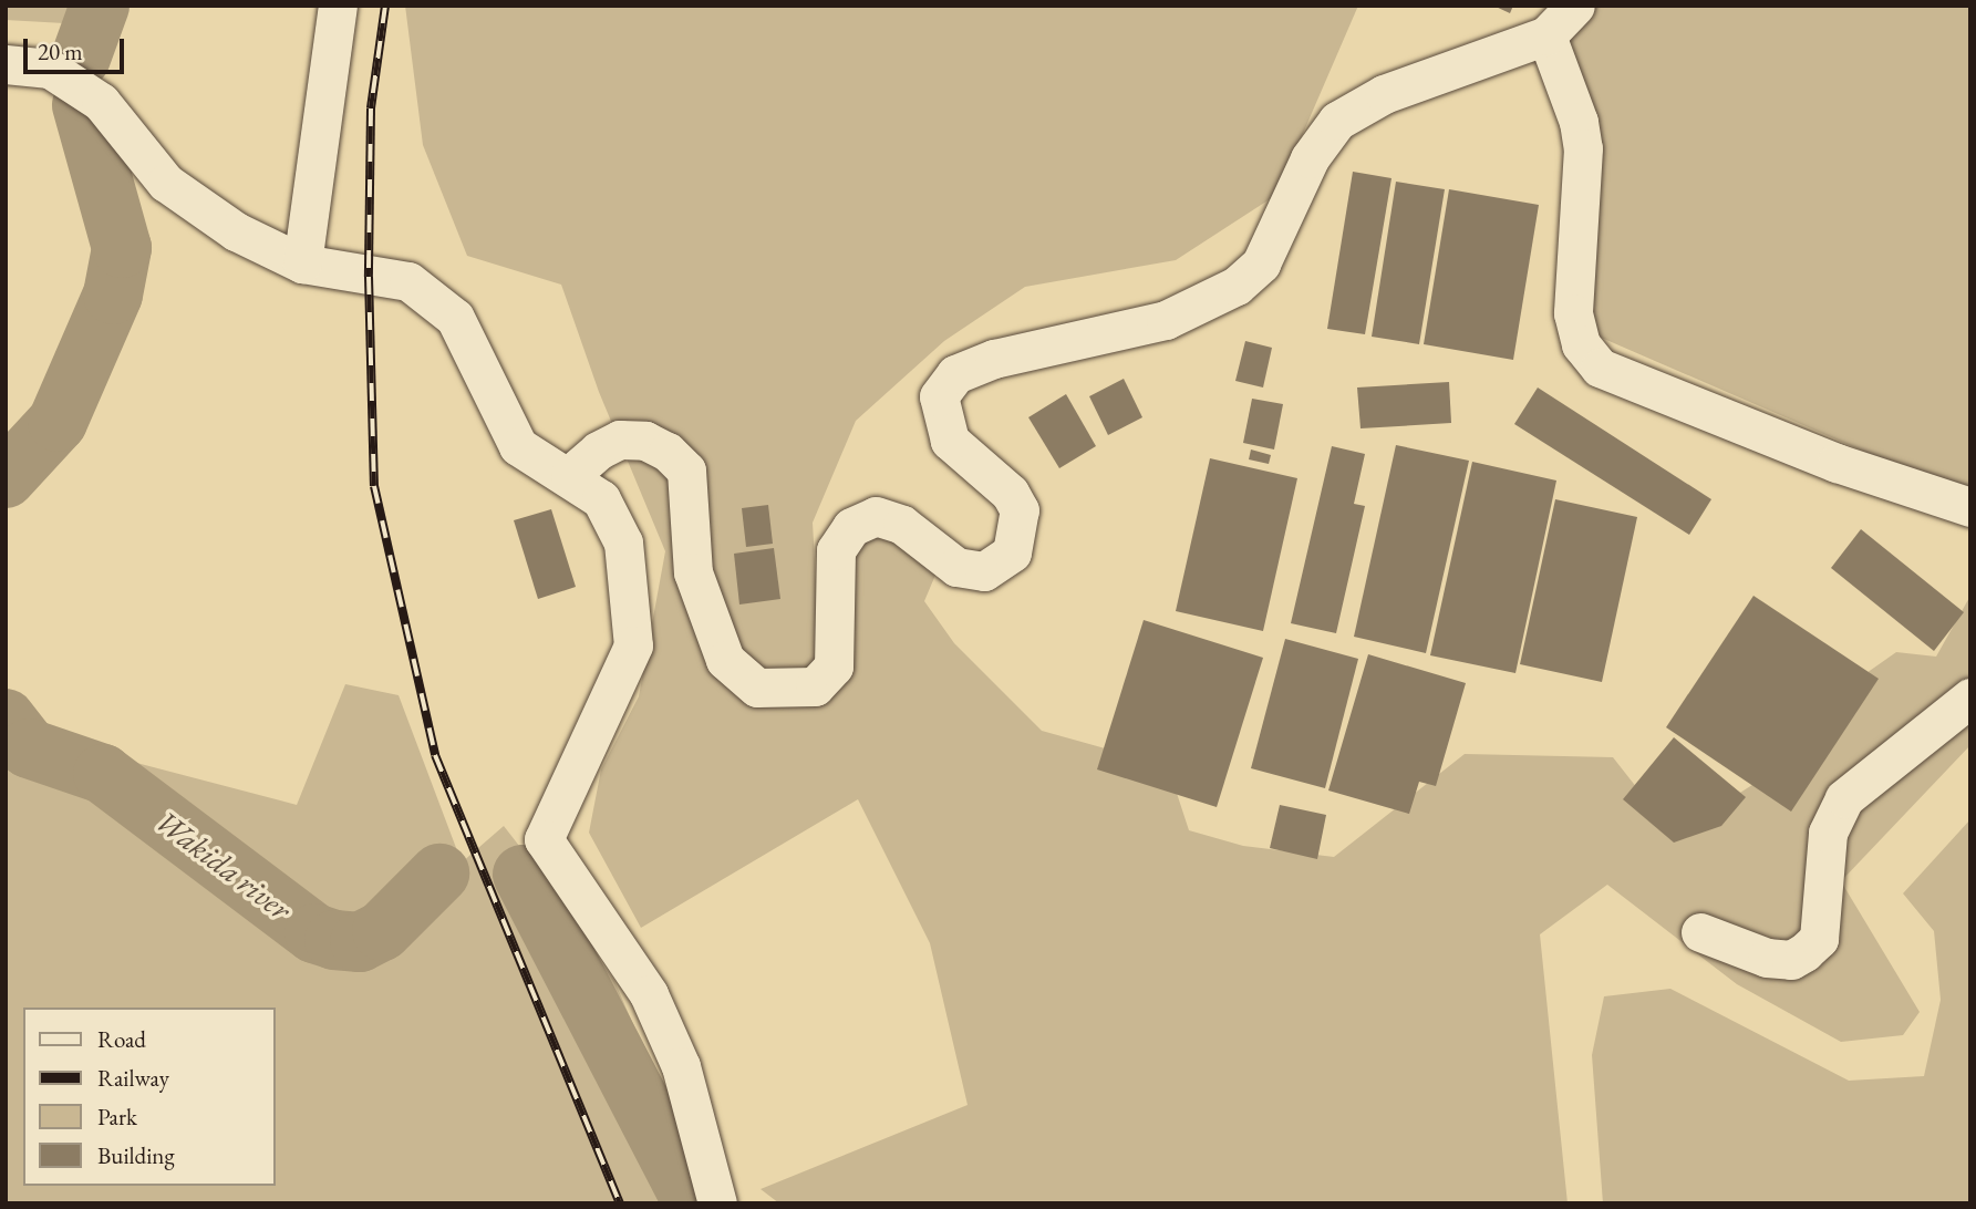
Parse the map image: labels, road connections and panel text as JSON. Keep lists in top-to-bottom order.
{
  "water": ["Wakida river"],
  "legend": [
    "Road",
    "Railway",
    "Park",
    "Building"
  ],
  "scale_bar": "20 m"
}
